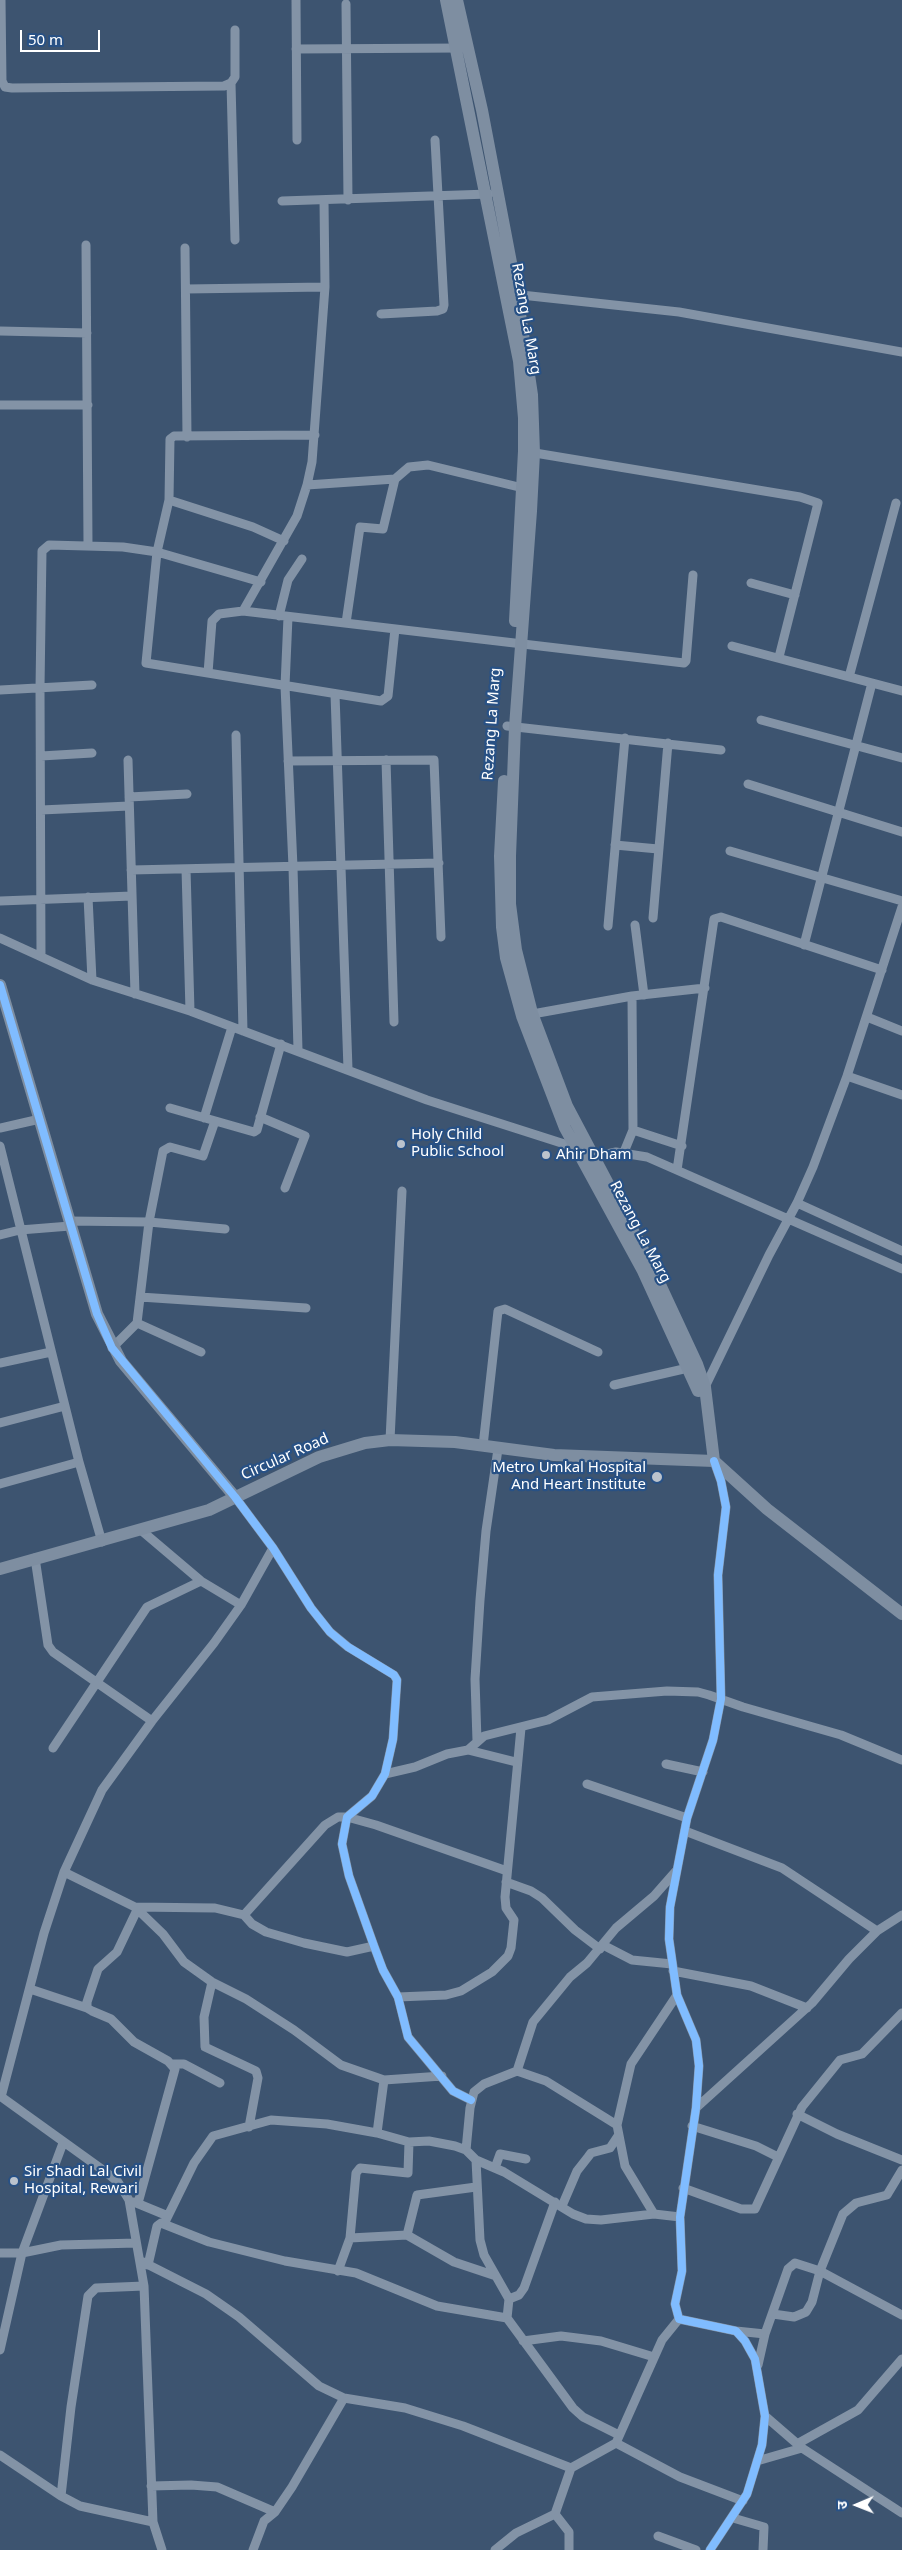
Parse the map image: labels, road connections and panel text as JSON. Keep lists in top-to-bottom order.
{
  "streets": {
    "main road": ["Rezang La Marg", "Circular Road"]
  },
  "crossings": [
    ["Rezang La Marg", "Circular Road"]
  ],
  "places": [
    "Holy Child Public School",
    "Ahir Dham",
    "Metro Umkal Hospital And Heart Institute",
    "Sir Shadi Lal Civil Hospital, Rewari"
  ],
  "scale_bar": "50 m",
  "north": "left"
}
